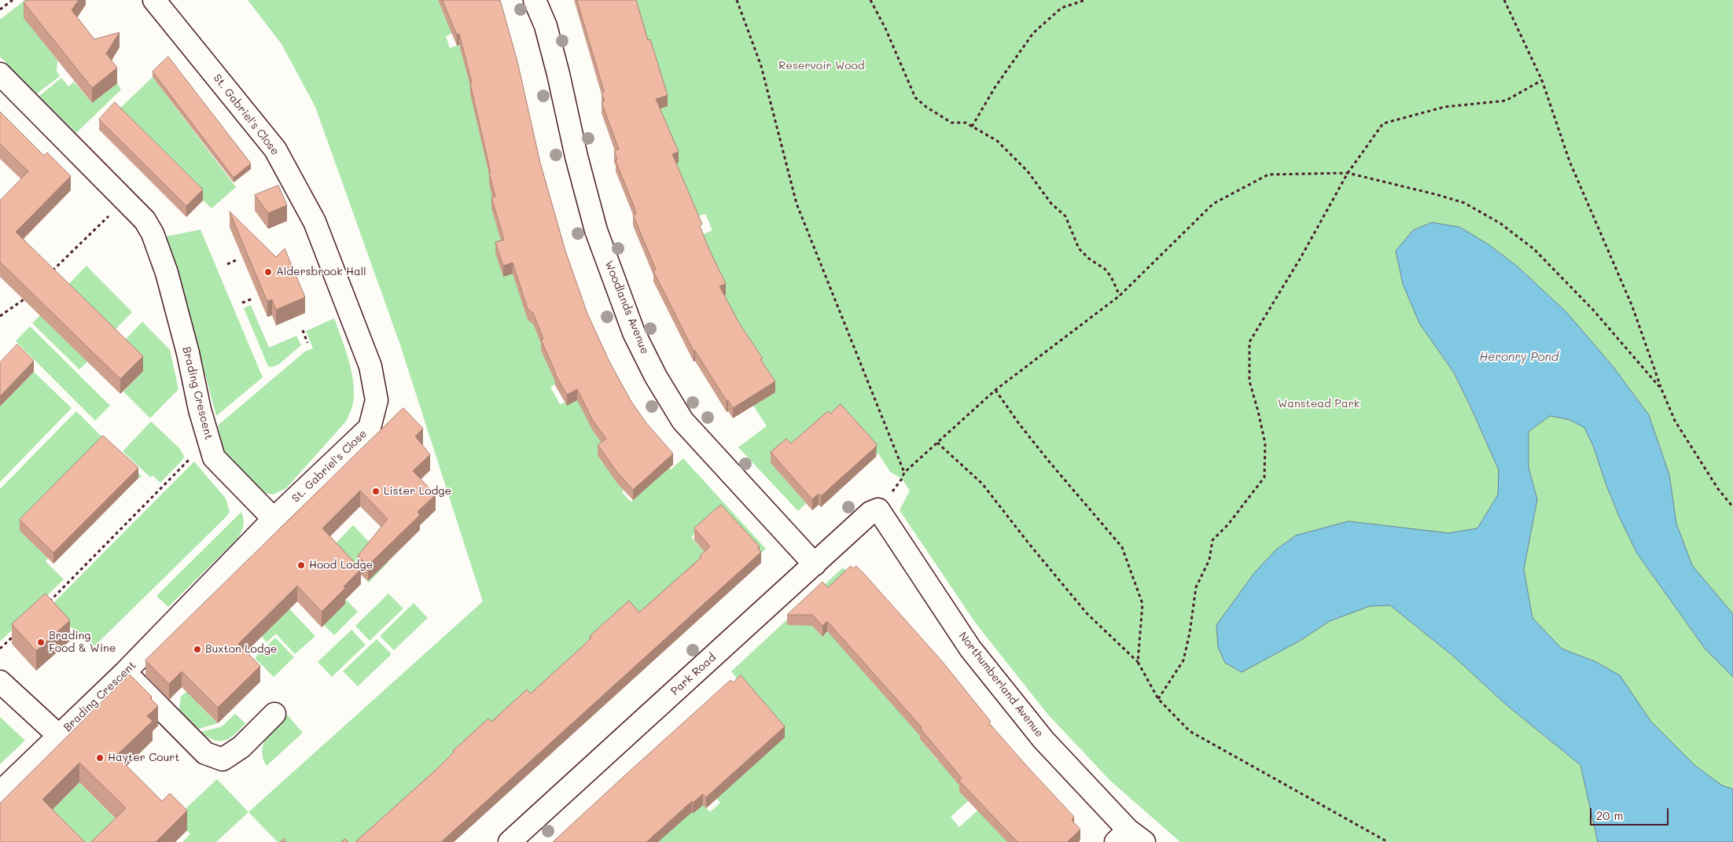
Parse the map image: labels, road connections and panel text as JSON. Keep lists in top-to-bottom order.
{
  "streets": {
    "street": [
      "St. Gabriel's Close",
      "Woodlands Avenue",
      "Brading Crescent",
      "Park Road",
      "Northumberland Avenue"
    ]
  },
  "crossings": [
    ["St. Gabriel's Close", "Brading Crescent"],
    ["Woodlands Avenue", "Park Road"],
    ["Park Road", "Northumberland Avenue"]
  ],
  "water": ["Heronry Pond"],
  "parks": ["Reservoir Wood", "Wanstead Park"],
  "places": [
    "Aldersbrook Hall",
    "Lister Lodge",
    "Hood Lodge",
    "Brading Food & Wine",
    "Buxton Lodge",
    "Hayter Court"
  ],
  "scale_bar": "20 m"
}
